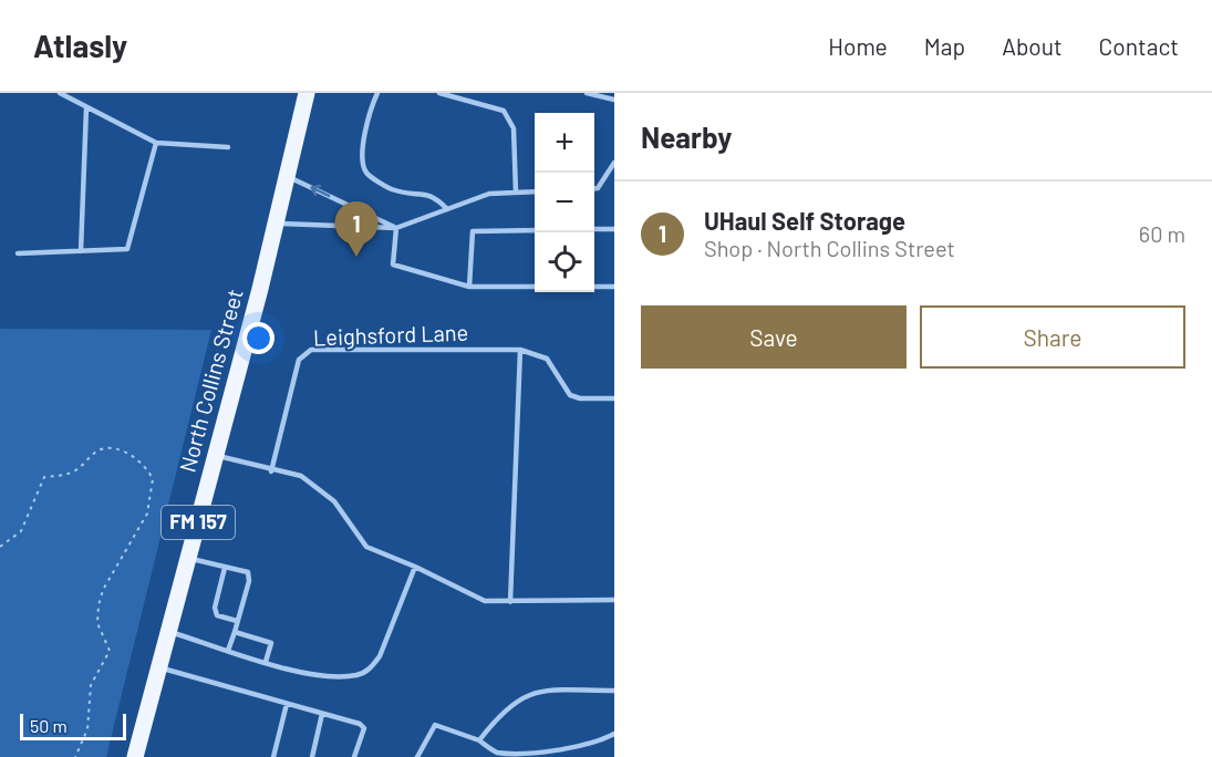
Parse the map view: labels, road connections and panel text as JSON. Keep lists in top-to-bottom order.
{
  "streets": {
    "main road": ["North Collins Street", "FM 157"],
    "lane": ["Leighsford Lane"]
  },
  "scale_bar": "50 m",
  "page": {
    "header": "Atlasly",
    "nav": [
      "Home",
      "Map",
      "About",
      "Contact"
    ],
    "heading": "Nearby",
    "map_buttons": ["+", "−"],
    "list": [
      {
        "mark": "1",
        "name": "UHaul Self Storage",
        "note": "Shop · North Collins Street",
        "value": "60 m"
      }
    ],
    "pins": "1",
    "buttons": ["Save", "Share"],
    "scale": "50 m"
  }
}
